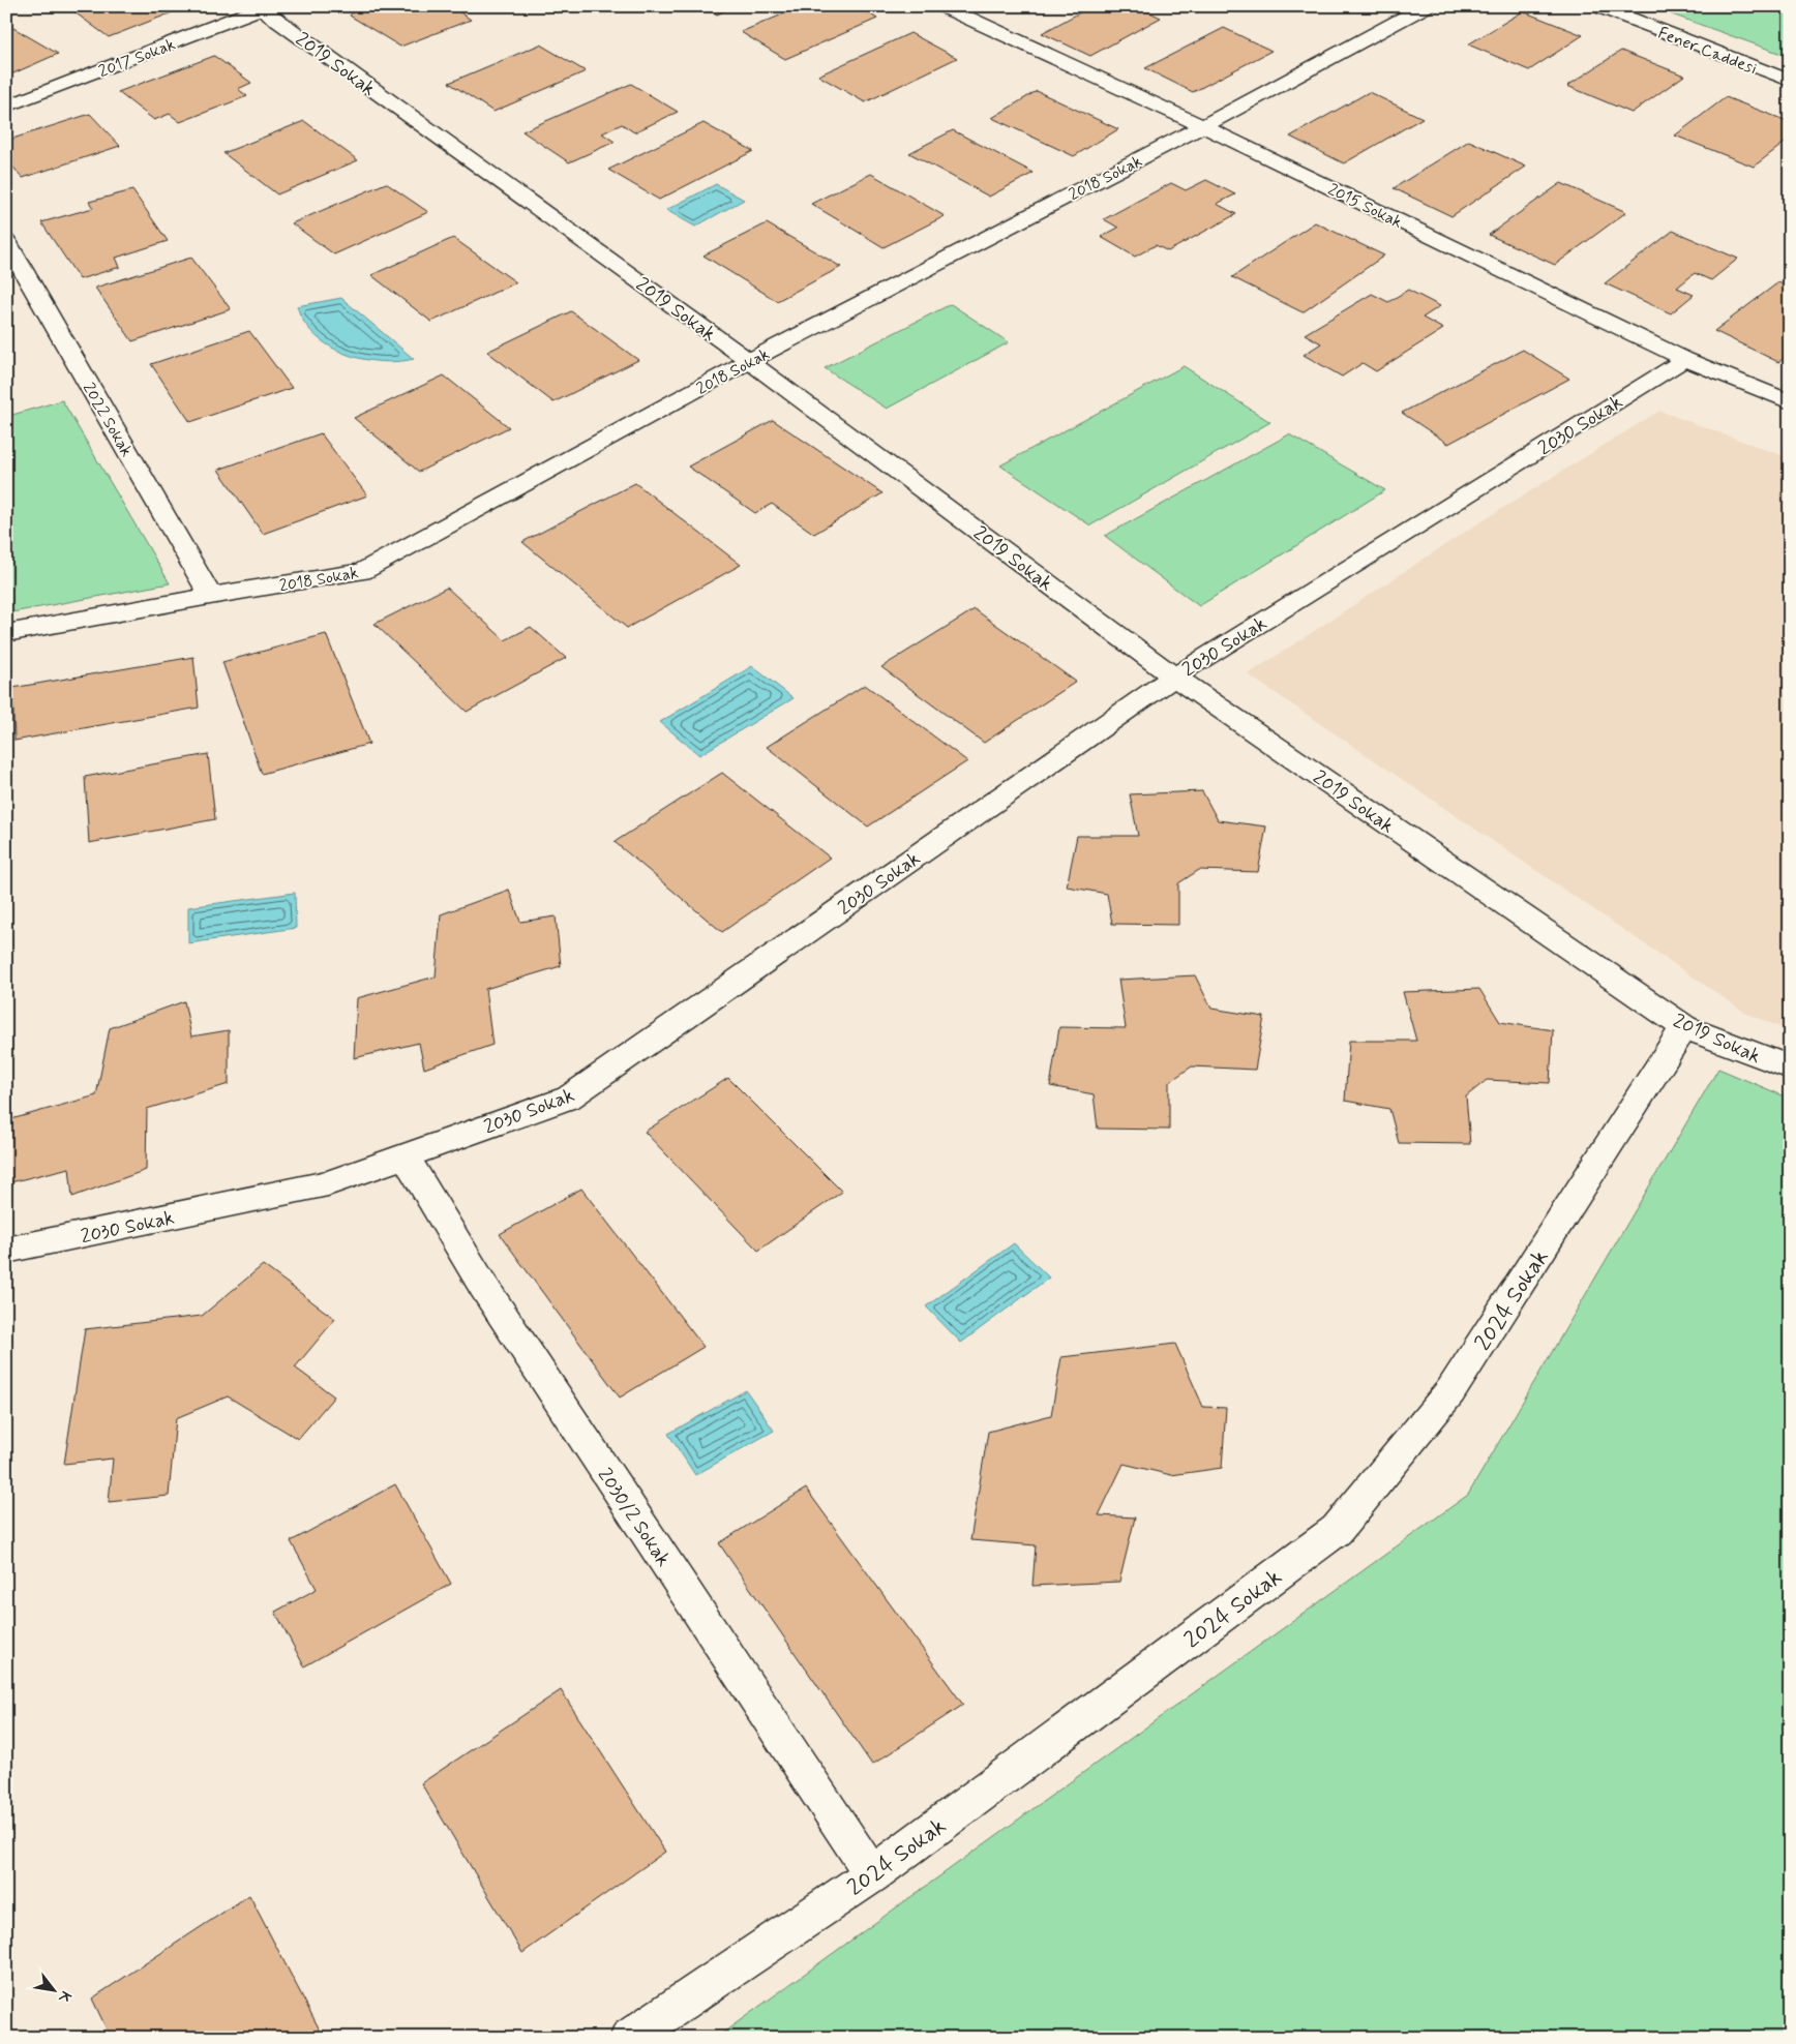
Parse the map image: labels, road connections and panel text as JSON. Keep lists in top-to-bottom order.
{
  "streets": {
    "street": [
      "Fener Caddesi",
      "2017 Sokak",
      "2019 Sokak",
      "2018 Sokak",
      "2015 Sokak",
      "2022 Sokak",
      "2030 Sokak",
      "2024 Sokak",
      "2030/2 Sokak"
    ]
  },
  "crossings": [
    ["2017 Sokak", "2019 Sokak"],
    ["2019 Sokak", "2018 Sokak"],
    ["2019 Sokak", "2030 Sokak"],
    ["2019 Sokak", "2024 Sokak"],
    ["2018 Sokak", "2015 Sokak"],
    ["2018 Sokak", "2022 Sokak"],
    ["2015 Sokak", "2030 Sokak"],
    ["2030 Sokak", "2030/2 Sokak"],
    ["2024 Sokak", "2030/2 Sokak"]
  ],
  "north": "bottom right"
}
